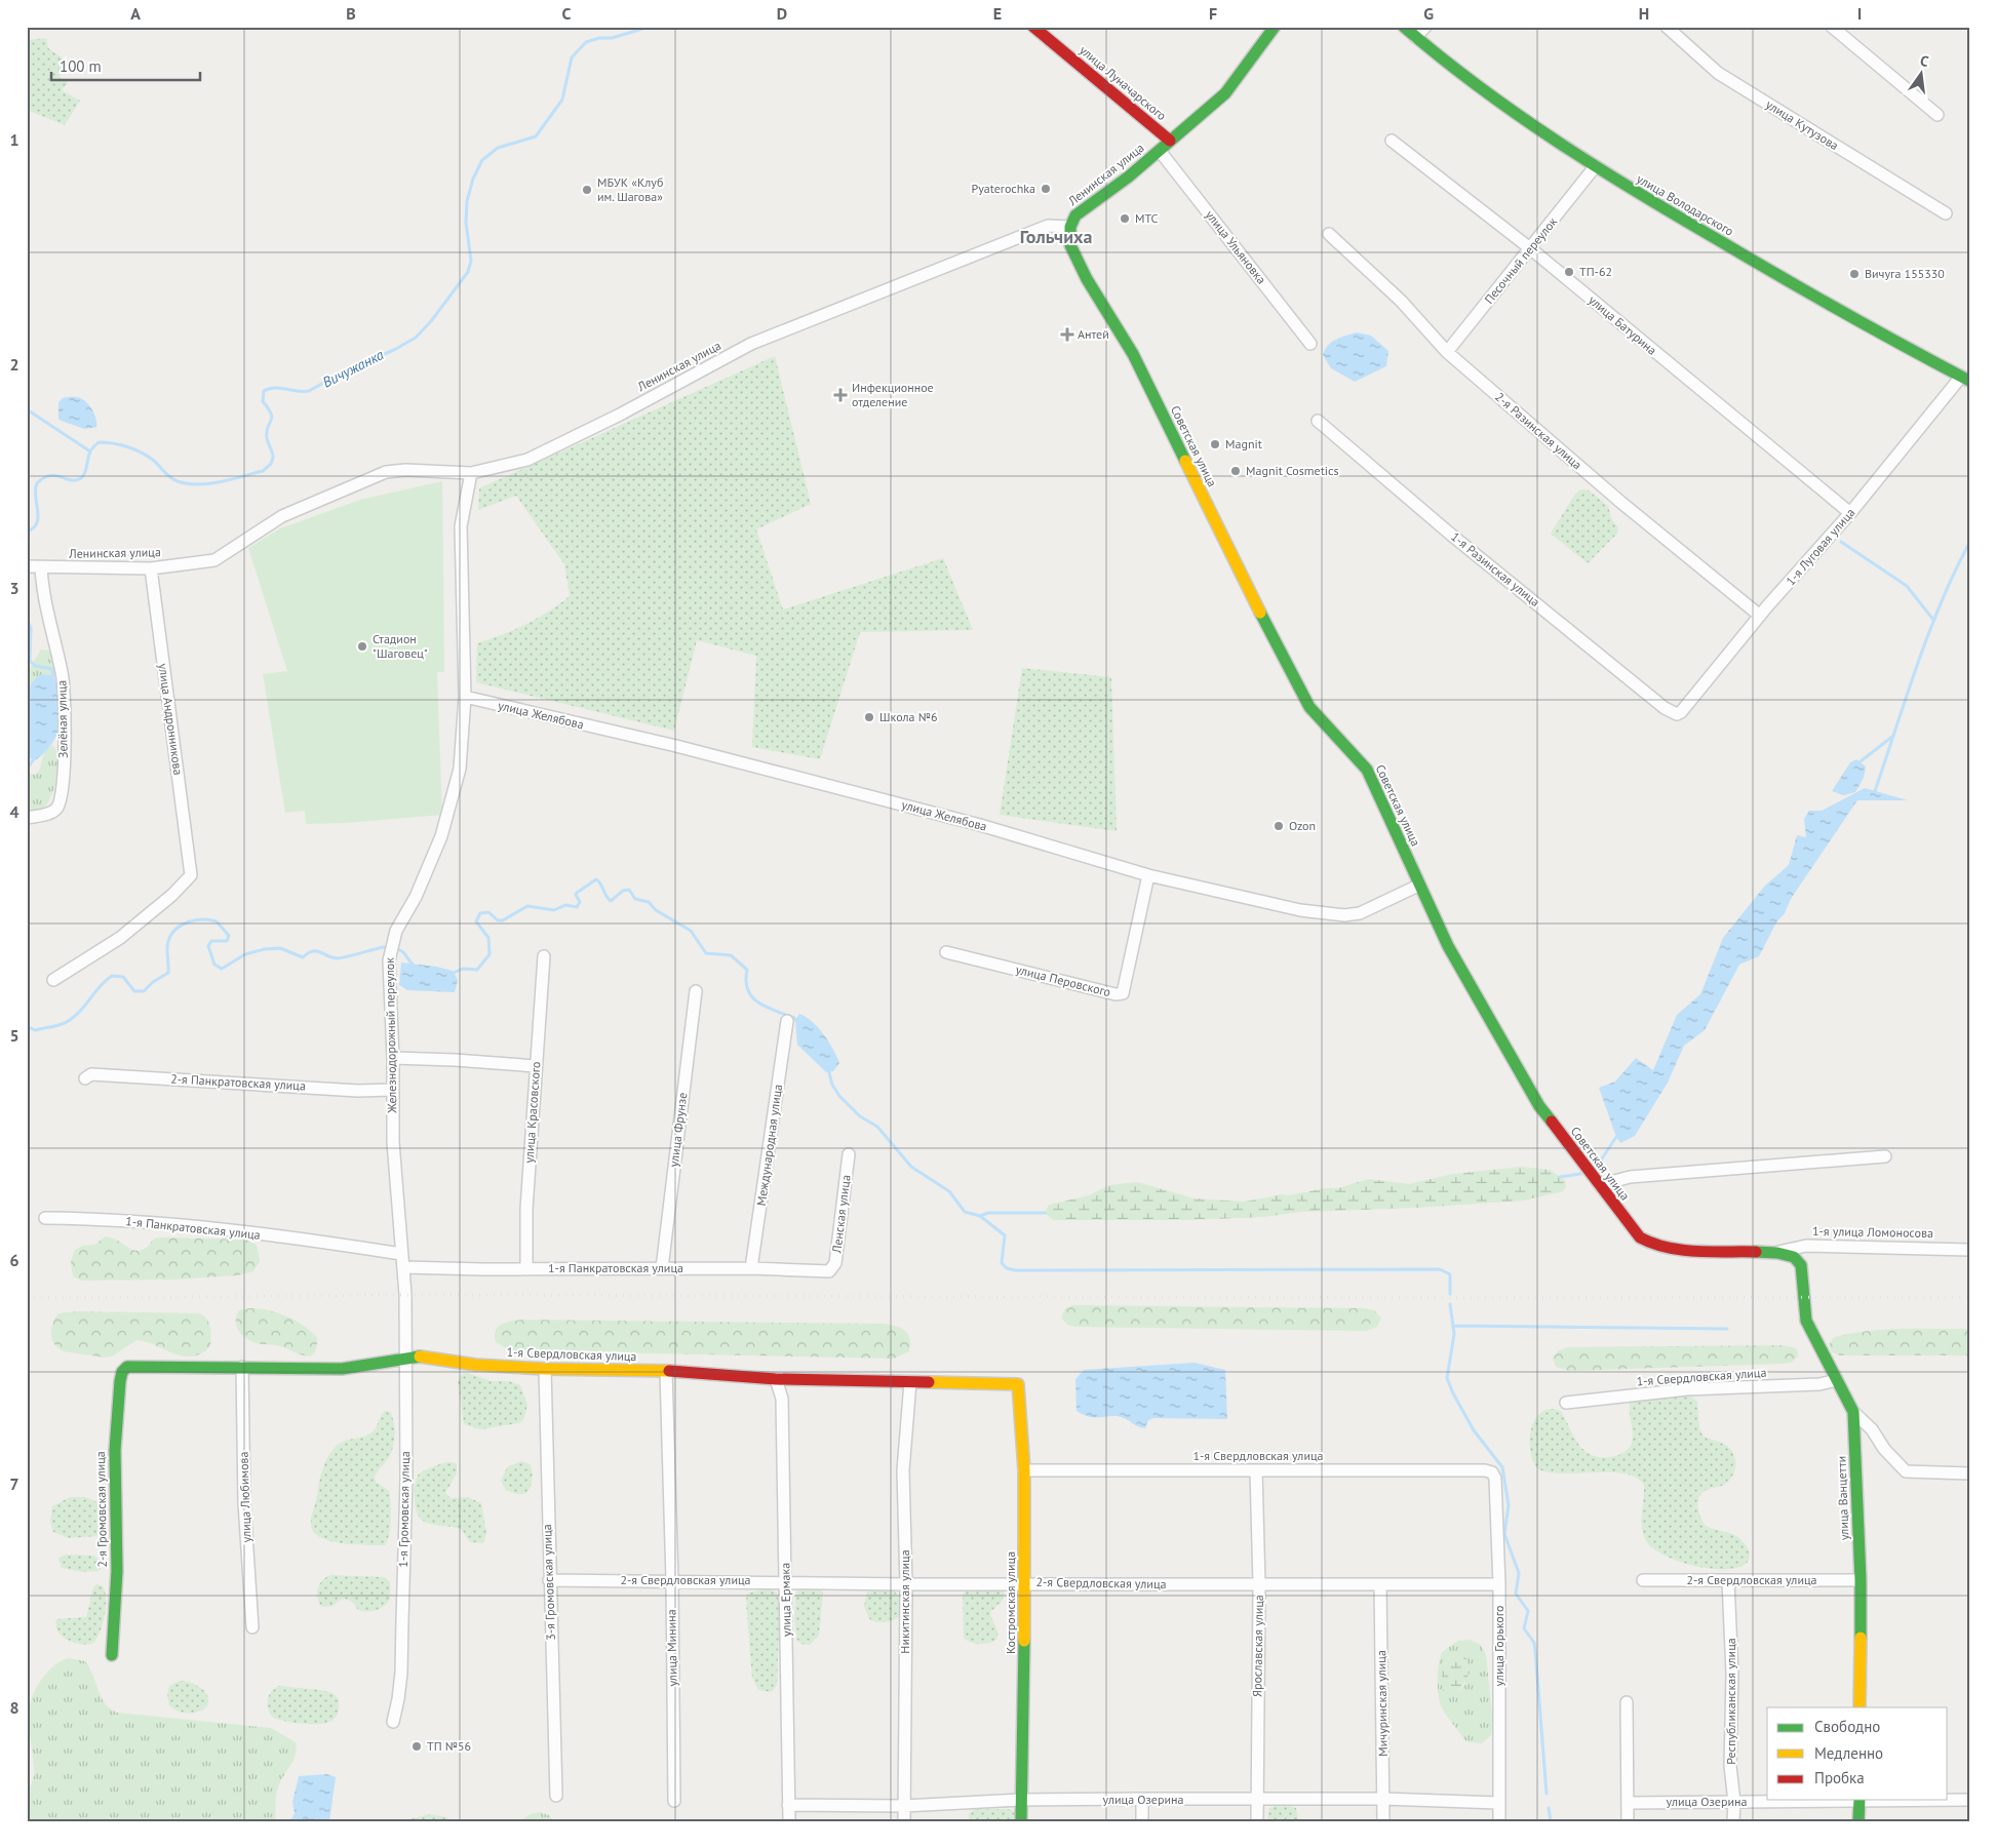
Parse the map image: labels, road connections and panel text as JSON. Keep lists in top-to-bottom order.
{
  "streets": {
    "street": [
      "улица Луначарского",
      "улица Кутузова",
      "Ленинская улица",
      "улица Володарского",
      "улица Ульяновка",
      "Песочный переулок",
      "улица Батурина",
      "2-я Разинская улица",
      "Советская улица",
      "1-я Луговая улица",
      "1-я Разинская улица",
      "улица Желябова",
      "Зелёная улица",
      "улица Андронникова",
      "улица Перовского",
      "Железнодорожный переулок",
      "2-я Панкратовская улица",
      "улица Красовского",
      "улица Фрунзе",
      "Международная улица",
      "Ленская улица",
      "1-я Панкратовская улица",
      "1-я улица Ломоносова",
      "1-я Свердловская улица",
      "улица Любимова",
      "улица Ванцетти",
      "2-я Громовская улица",
      "1-я Громовская улица",
      "2-я Свердловская улица",
      "3-я Громовская улица",
      "улица Ермака",
      "Никитинская улица",
      "Костромская улица",
      "Ярославская улица",
      "улица Горького",
      "улица Минина",
      "Республиканская улица",
      "Мичуринская улица",
      "улица Озерина"
    ]
  },
  "crossings": [
    ["улица Луначарского", "Ленинская улица"],
    ["Ленинская улица", "улица Ульяновка"],
    ["Ленинская улица", "Советская улица"],
    ["Ленинская улица", "Зелёная улица"],
    ["Ленинская улица", "улица Андронникова"],
    ["Ленинская улица", "Железнодорожный переулок"],
    ["улица Володарского", "Песочный переулок"],
    ["улица Володарского", "1-я Луговая улица"],
    ["Песочный переулок", "улица Батурина"],
    ["Песочный переулок", "2-я Разинская улица"],
    ["улица Батурина", "1-я Луговая улица"],
    ["2-я Разинская улица", "1-я Луговая улица"],
    ["Советская улица", "улица Желябова"],
    ["Советская улица", "1-я улица Ломоносова"],
    ["1-я Луговая улица", "1-я Разинская улица"],
    ["улица Желябова", "улица Перовского"],
    ["улица Желябова", "Железнодорожный переулок"],
    ["Железнодорожный переулок", "2-я Панкратовская улица"],
    ["Железнодорожный переулок", "1-я Панкратовская улица"],
    ["Железнодорожный переулок", "1-я Громовская улица"],
    ["улица Красовского", "1-я Панкратовская улица"],
    ["улица Фрунзе", "1-я Панкратовская улица"],
    ["Международная улица", "1-я Панкратовская улица"],
    ["Ленская улица", "1-я Панкратовская улица"],
    ["1-я улица Ломоносова", "улица Ванцетти"],
    ["1-я Свердловская улица", "улица Любимова"],
    ["1-я Свердловская улица", "улица Ванцетти"],
    ["1-я Свердловская улица", "2-я Громовская улица"],
    ["1-я Свердловская улица", "1-я Громовская улица"],
    ["1-я Свердловская улица", "3-я Громовская улица"],
    ["1-я Свердловская улица", "улица Ермака"],
    ["1-я Свердловская улица", "Никитинская улица"],
    ["1-я Свердловская улица", "Костромская улица"],
    ["1-я Свердловская улица", "Ярославская улица"],
    ["1-я Свердловская улица", "улица Горького"],
    ["1-я Свердловская улица", "улица Минина"],
    ["улица Ванцетти", "2-я Свердловская улица"],
    ["2-я Свердловская улица", "3-я Громовская улица"],
    ["2-я Свердловская улица", "улица Ермака"],
    ["2-я Свердловская улица", "Никитинская улица"],
    ["2-я Свердловская улица", "Костромская улица"],
    ["2-я Свердловская улица", "Ярославская улица"],
    ["2-я Свердловская улица", "улица Горького"],
    ["2-я Свердловская улица", "улица Минина"],
    ["2-я Свердловская улица", "Республиканская улица"],
    ["2-я Свердловская улица", "Мичуринская улица"],
    ["улица Ермака", "улица Озерина"],
    ["Никитинская улица", "улица Озерина"],
    ["Костромская улица", "улица Озерина"],
    ["Ярославская улица", "улица Озерина"],
    ["улица Горького", "улица Озерина"],
    ["Республиканская улица", "улица Озерина"],
    ["Мичуринская улица", "улица Озерина"]
  ],
  "districts": ["Гольчиха"],
  "water": ["Вичужанка"],
  "places": {
    "other": [
      "Pyaterochka",
      "МБУК «Клуб им. Шагова»",
      "МТС",
      "ТП-62",
      "Вичуга 155330",
      "Magnit",
      "Magnit Cosmetics",
      "Стадион \"Шаговец\"",
      "Школа №6",
      "Ozon",
      "ТП №56"
    ],
    "health": ["Антей", "Инфекционное отделение"]
  },
  "legend": ["Свободно", "Медленно", "Пробка"],
  "scale_bar": "100 m",
  "north": "top",
  "grid": {
    "columns": [
      "A",
      "B",
      "C",
      "D",
      "E",
      "F",
      "G",
      "H",
      "I"
    ],
    "rows": [
      "1",
      "2",
      "3",
      "4",
      "5",
      "6",
      "7",
      "8"
    ]
  }
}
